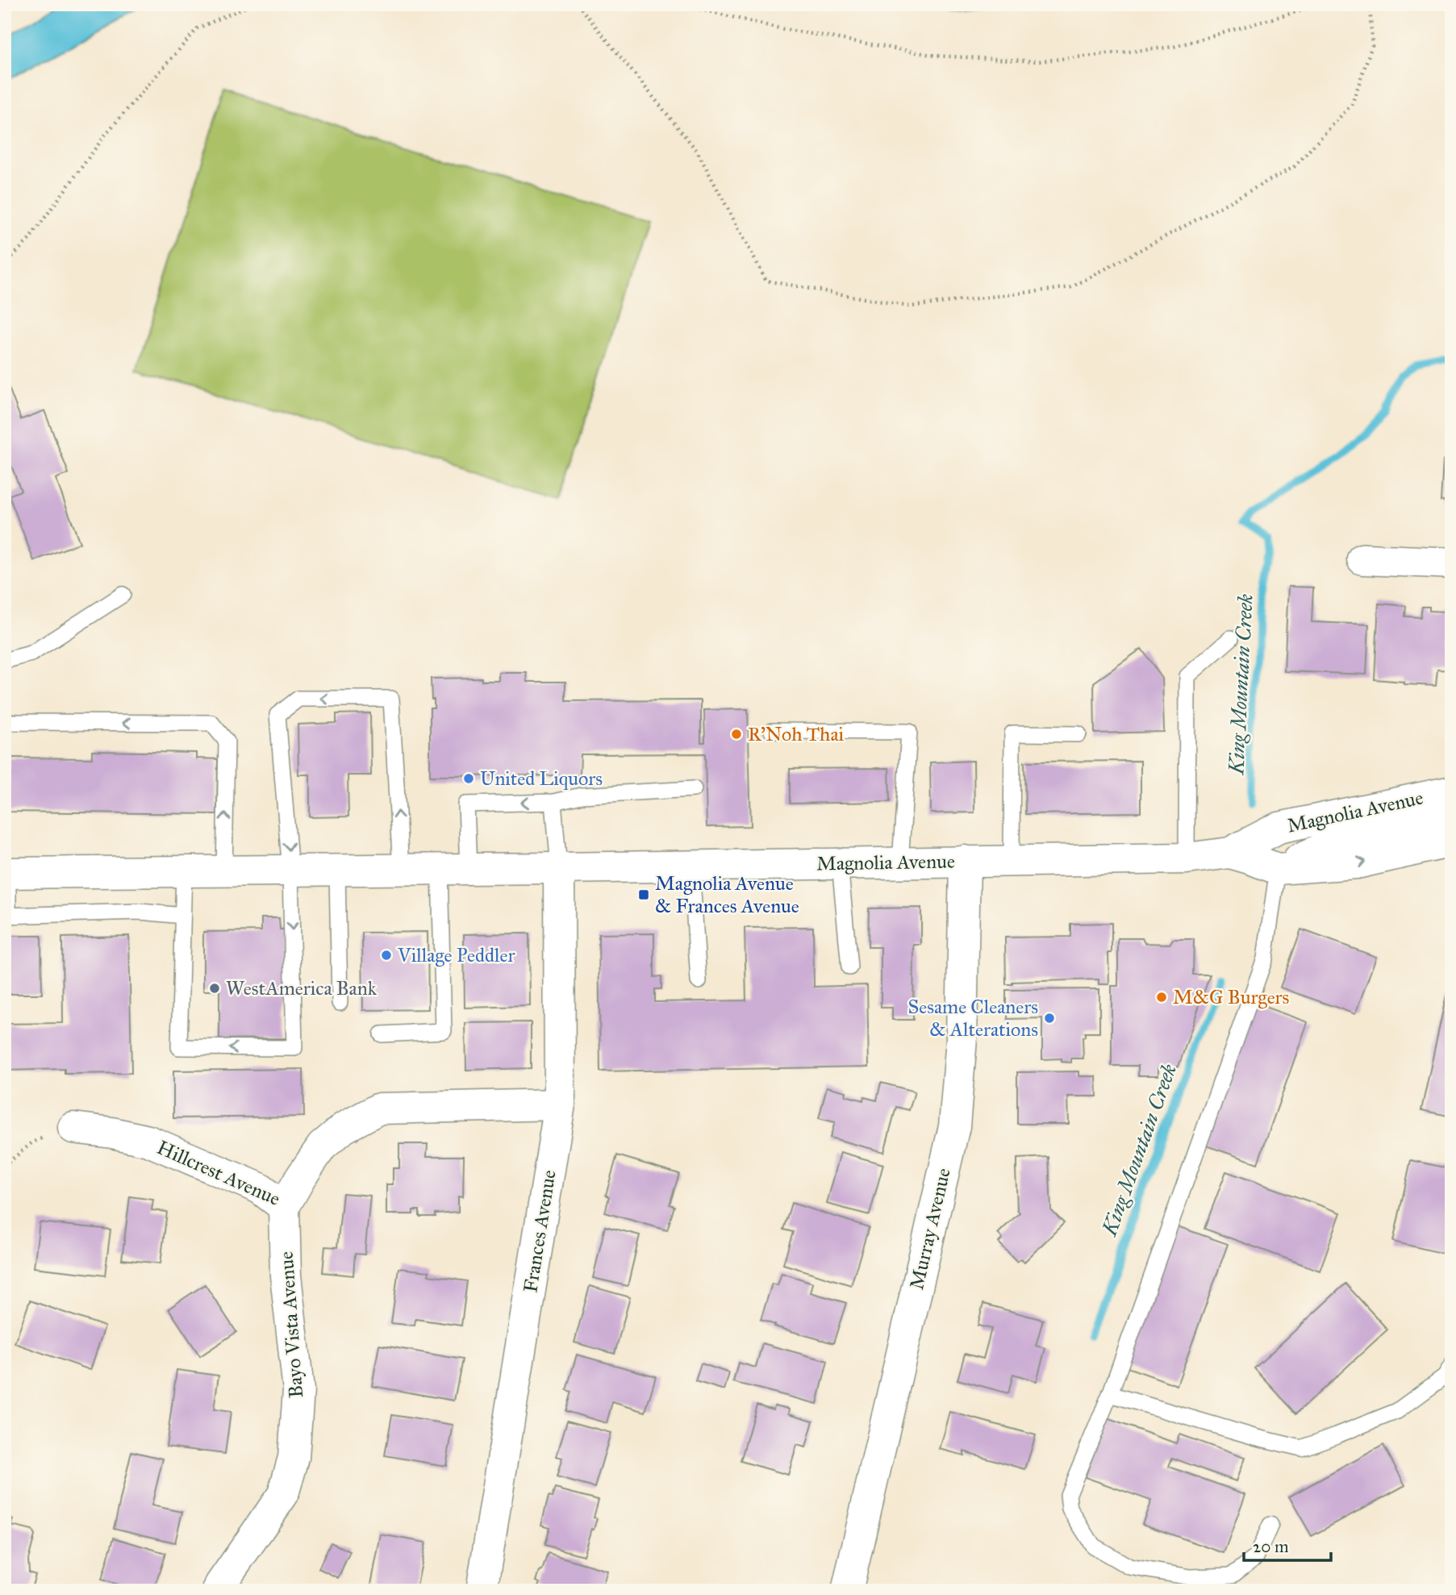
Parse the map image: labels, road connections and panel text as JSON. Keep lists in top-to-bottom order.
{
  "streets": {
    "street": [
      "Magnolia Avenue",
      "Hillcrest Avenue",
      "Murray Avenue",
      "Frances Avenue",
      "Bayo Vista Avenue"
    ]
  },
  "crossings": [
    ["Magnolia Avenue", "Murray Avenue"],
    ["Magnolia Avenue", "Frances Avenue"],
    ["Hillcrest Avenue", "Frances Avenue"],
    ["Hillcrest Avenue", "Bayo Vista Avenue"]
  ],
  "water": ["King Mountain Creek"],
  "places": {
    "other": [
      "R'Noh Thai",
      "United Liquors",
      "Village Peddler",
      "WestAmerica Bank",
      "M&G Burgers",
      "Sesame Cleaners & Alterations"
    ],
    "transit": ["Magnolia Avenue & Frances Avenue"]
  },
  "scale_bar": "20 m"
}
